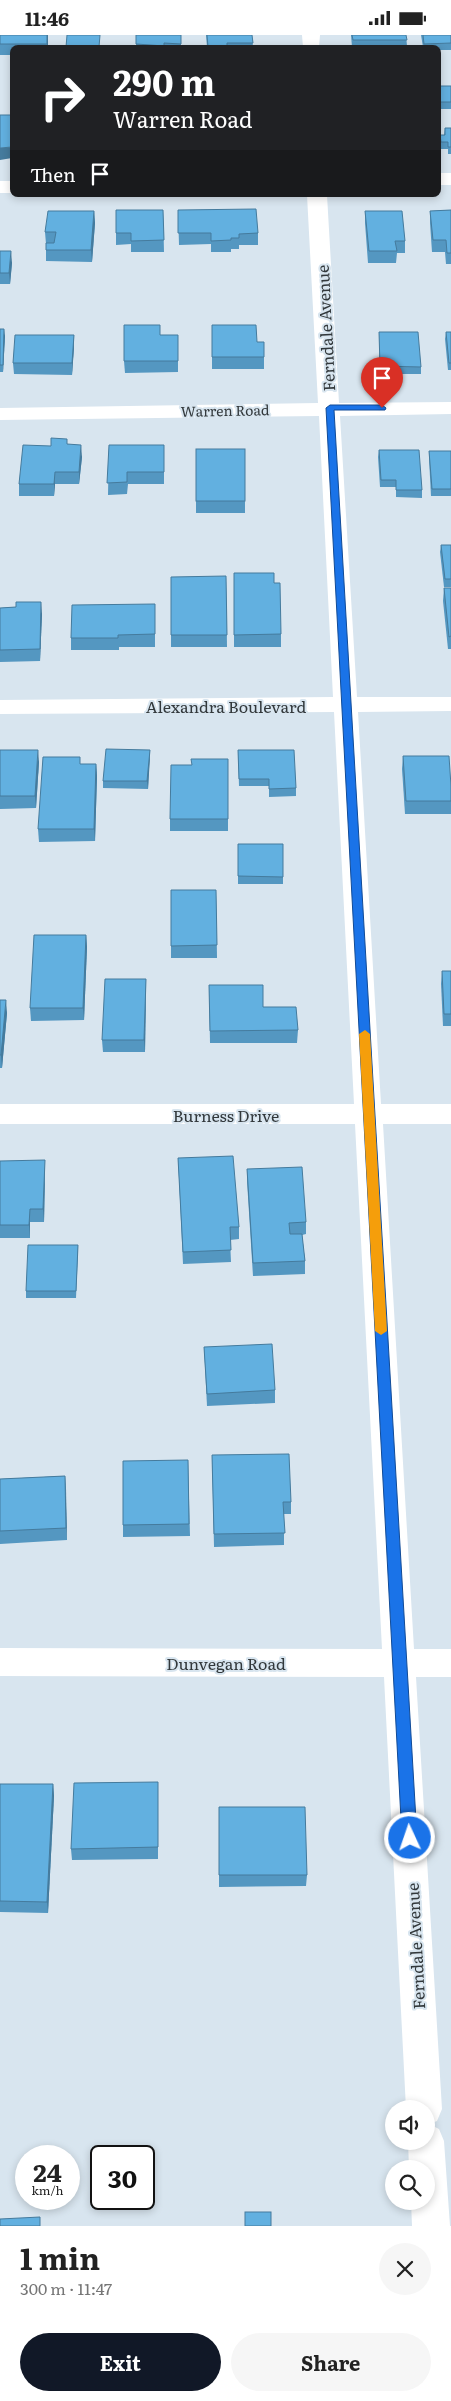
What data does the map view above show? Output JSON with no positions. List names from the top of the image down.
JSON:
{
  "streets": {
    "street": [
      "Ferndale Avenue",
      "Warren Road",
      "Alexandra Boulevard",
      "Burness Drive",
      "Dunvegan Road"
    ]
  },
  "crossings": [
    ["Ferndale Avenue", "Warren Road"],
    ["Ferndale Avenue", "Alexandra Boulevard"],
    ["Ferndale Avenue", "Burness Drive"],
    ["Ferndale Avenue", "Dunvegan Road"]
  ],
  "page": {
    "status": "11:46",
    "turn": ["290 m", "Warren Road"],
    "then": "Then",
    "speed": "24 km/h",
    "limit": "30",
    "heading": ["1 min", "300 m · 11:47"],
    "buttons": ["Exit", "Share"]
  }
}
